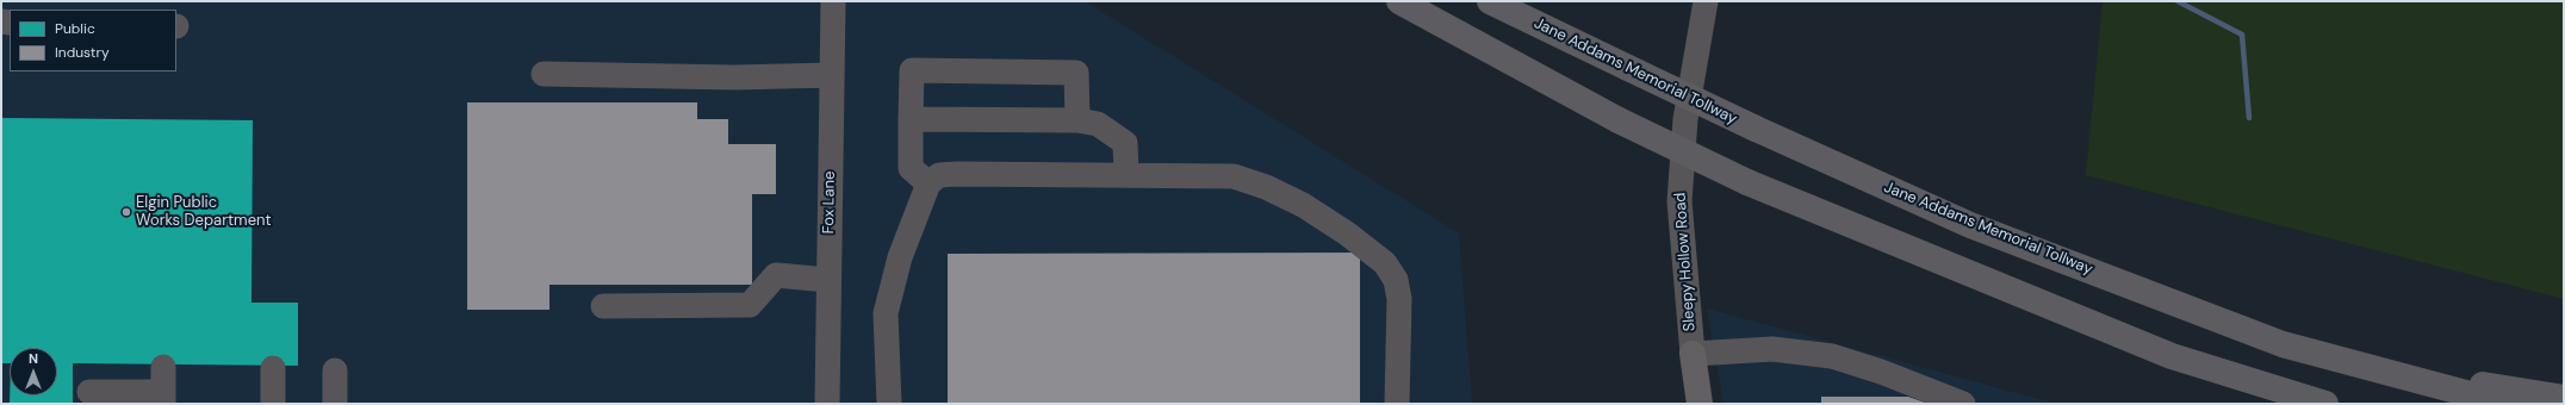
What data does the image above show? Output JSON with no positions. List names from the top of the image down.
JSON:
{
  "streets": {
    "highway": ["Jane Addams Memorial Tollway"],
    "street": ["Fox Lane", "Sleepy Hollow Road"]
  },
  "places": ["Elgin Public Works Department"],
  "legend": ["Public", "Industry"],
  "north": "top"
}
